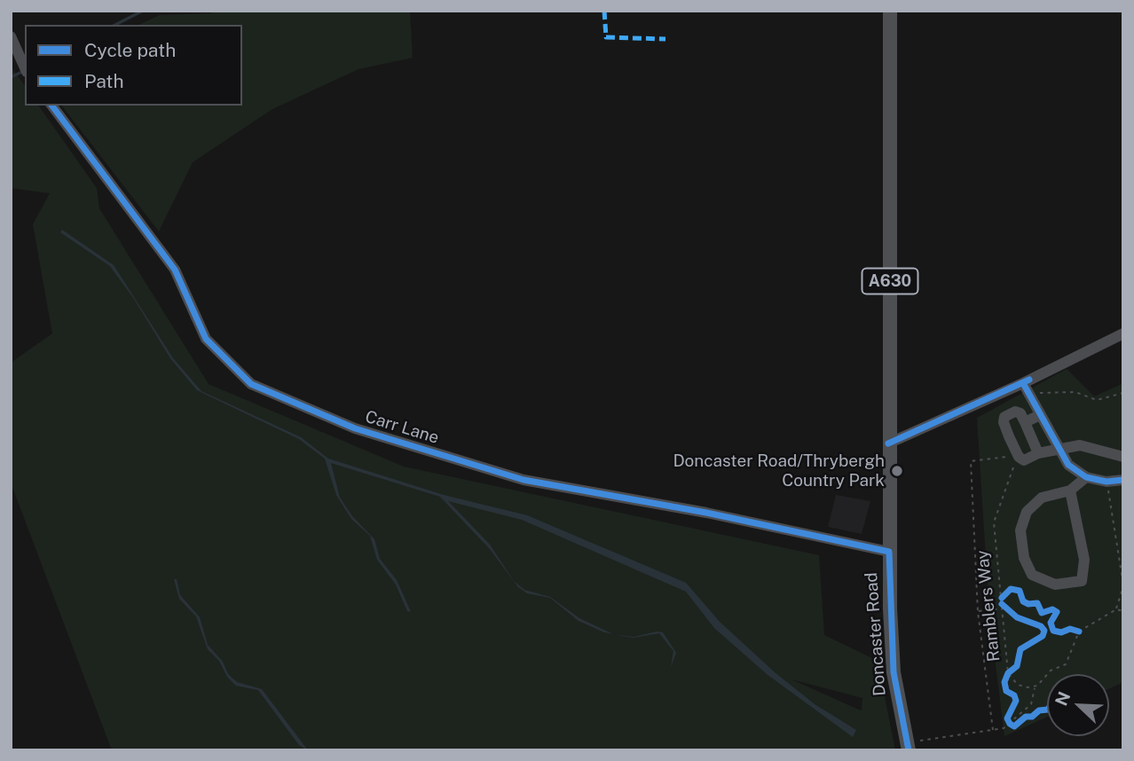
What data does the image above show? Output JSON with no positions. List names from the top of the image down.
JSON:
{
  "streets": {
    "main road": ["A630", "Doncaster Road"],
    "street": ["Carr Lane"],
    "cycle path": ["Ramblers Way"]
  },
  "crossings": [
    ["A630", "Carr Lane"],
    ["A630", "Doncaster Road"],
    ["Carr Lane", "Doncaster Road"]
  ],
  "places": ["Doncaster Road/Thrybergh Country Park"],
  "legend": ["Cycle path", "Path"],
  "north": "top left"
}
